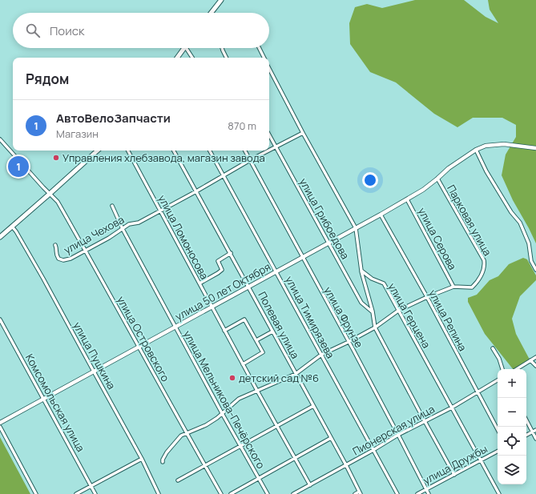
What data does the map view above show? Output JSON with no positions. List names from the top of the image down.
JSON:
{
  "streets": {
    "street": [
      "улица Грибоедова",
      "Парковая улица",
      "улица Чехова",
      "улица Ломоносова",
      "улица Серова",
      "улица 50 лет Октября",
      "улица Герцена",
      "улица Тимирязева",
      "улица Фрунзе",
      "улица Репина",
      "Полевая улица",
      "улица Островского",
      "улица Пушкина",
      "улица Мельникова-Печёрского",
      "Комсомольская улица",
      "Пионерская улица",
      "улица Дружбы"
    ]
  },
  "crossings": [
    ["улица Грибоедова", "улица Чехова"],
    ["улица Грибоедова", "улица 50 лет Октября"],
    ["Парковая улица", "улица Серова"],
    ["Парковая улица", "улица 50 лет Октября"],
    ["улица Чехова", "улица Ломоносова"],
    ["улица Чехова", "улица Тимирязева"],
    ["улица Чехова", "улица Фрунзе"],
    ["улица Чехова", "Полевая улица"],
    ["улица Чехова", "улица Островского"],
    ["улица Чехова", "улица Мельникова-Печёрского"],
    ["улица Ломоносова", "улица 50 лет Октября"],
    ["улица Ломоносова", "Пионерская улица"],
    ["улица Серова", "улица 50 лет Октября"],
    ["улица 50 лет Октября", "улица Тимирязева"],
    ["улица 50 лет Октября", "улица Фрунзе"],
    ["улица 50 лет Октября", "улица Репина"],
    ["улица 50 лет Октября", "Полевая улица"],
    ["улица 50 лет Октября", "улица Островского"],
    ["улица 50 лет Октября", "улица Пушкина"],
    ["улица 50 лет Октября", "улица Мельникова-Печёрского"],
    ["улица 50 лет Октября", "Комсомольская улица"],
    ["улица Герцена", "Пионерская улица"],
    ["улица Герцена", "улица Дружбы"],
    ["улица Тимирязева", "Пионерская улица"],
    ["улица Фрунзе", "Пионерская улица"],
    ["улица Фрунзе", "улица Дружбы"],
    ["улица Репина", "Пионерская улица"],
    ["Полевая улица", "Пионерская улица"]
  ],
  "places": ["Управления хлебзавода, магазин завода", "детский сад №6"],
  "page": {
    "search": "Поиск",
    "heading": "Рядом",
    "list": [
      {
        "mark": "1",
        "name": "АвтоВелоЗапчасти",
        "note": "Магазин",
        "value": "870 m"
      }
    ],
    "pins": "1",
    "map_buttons": ["+", "−"]
  }
}
